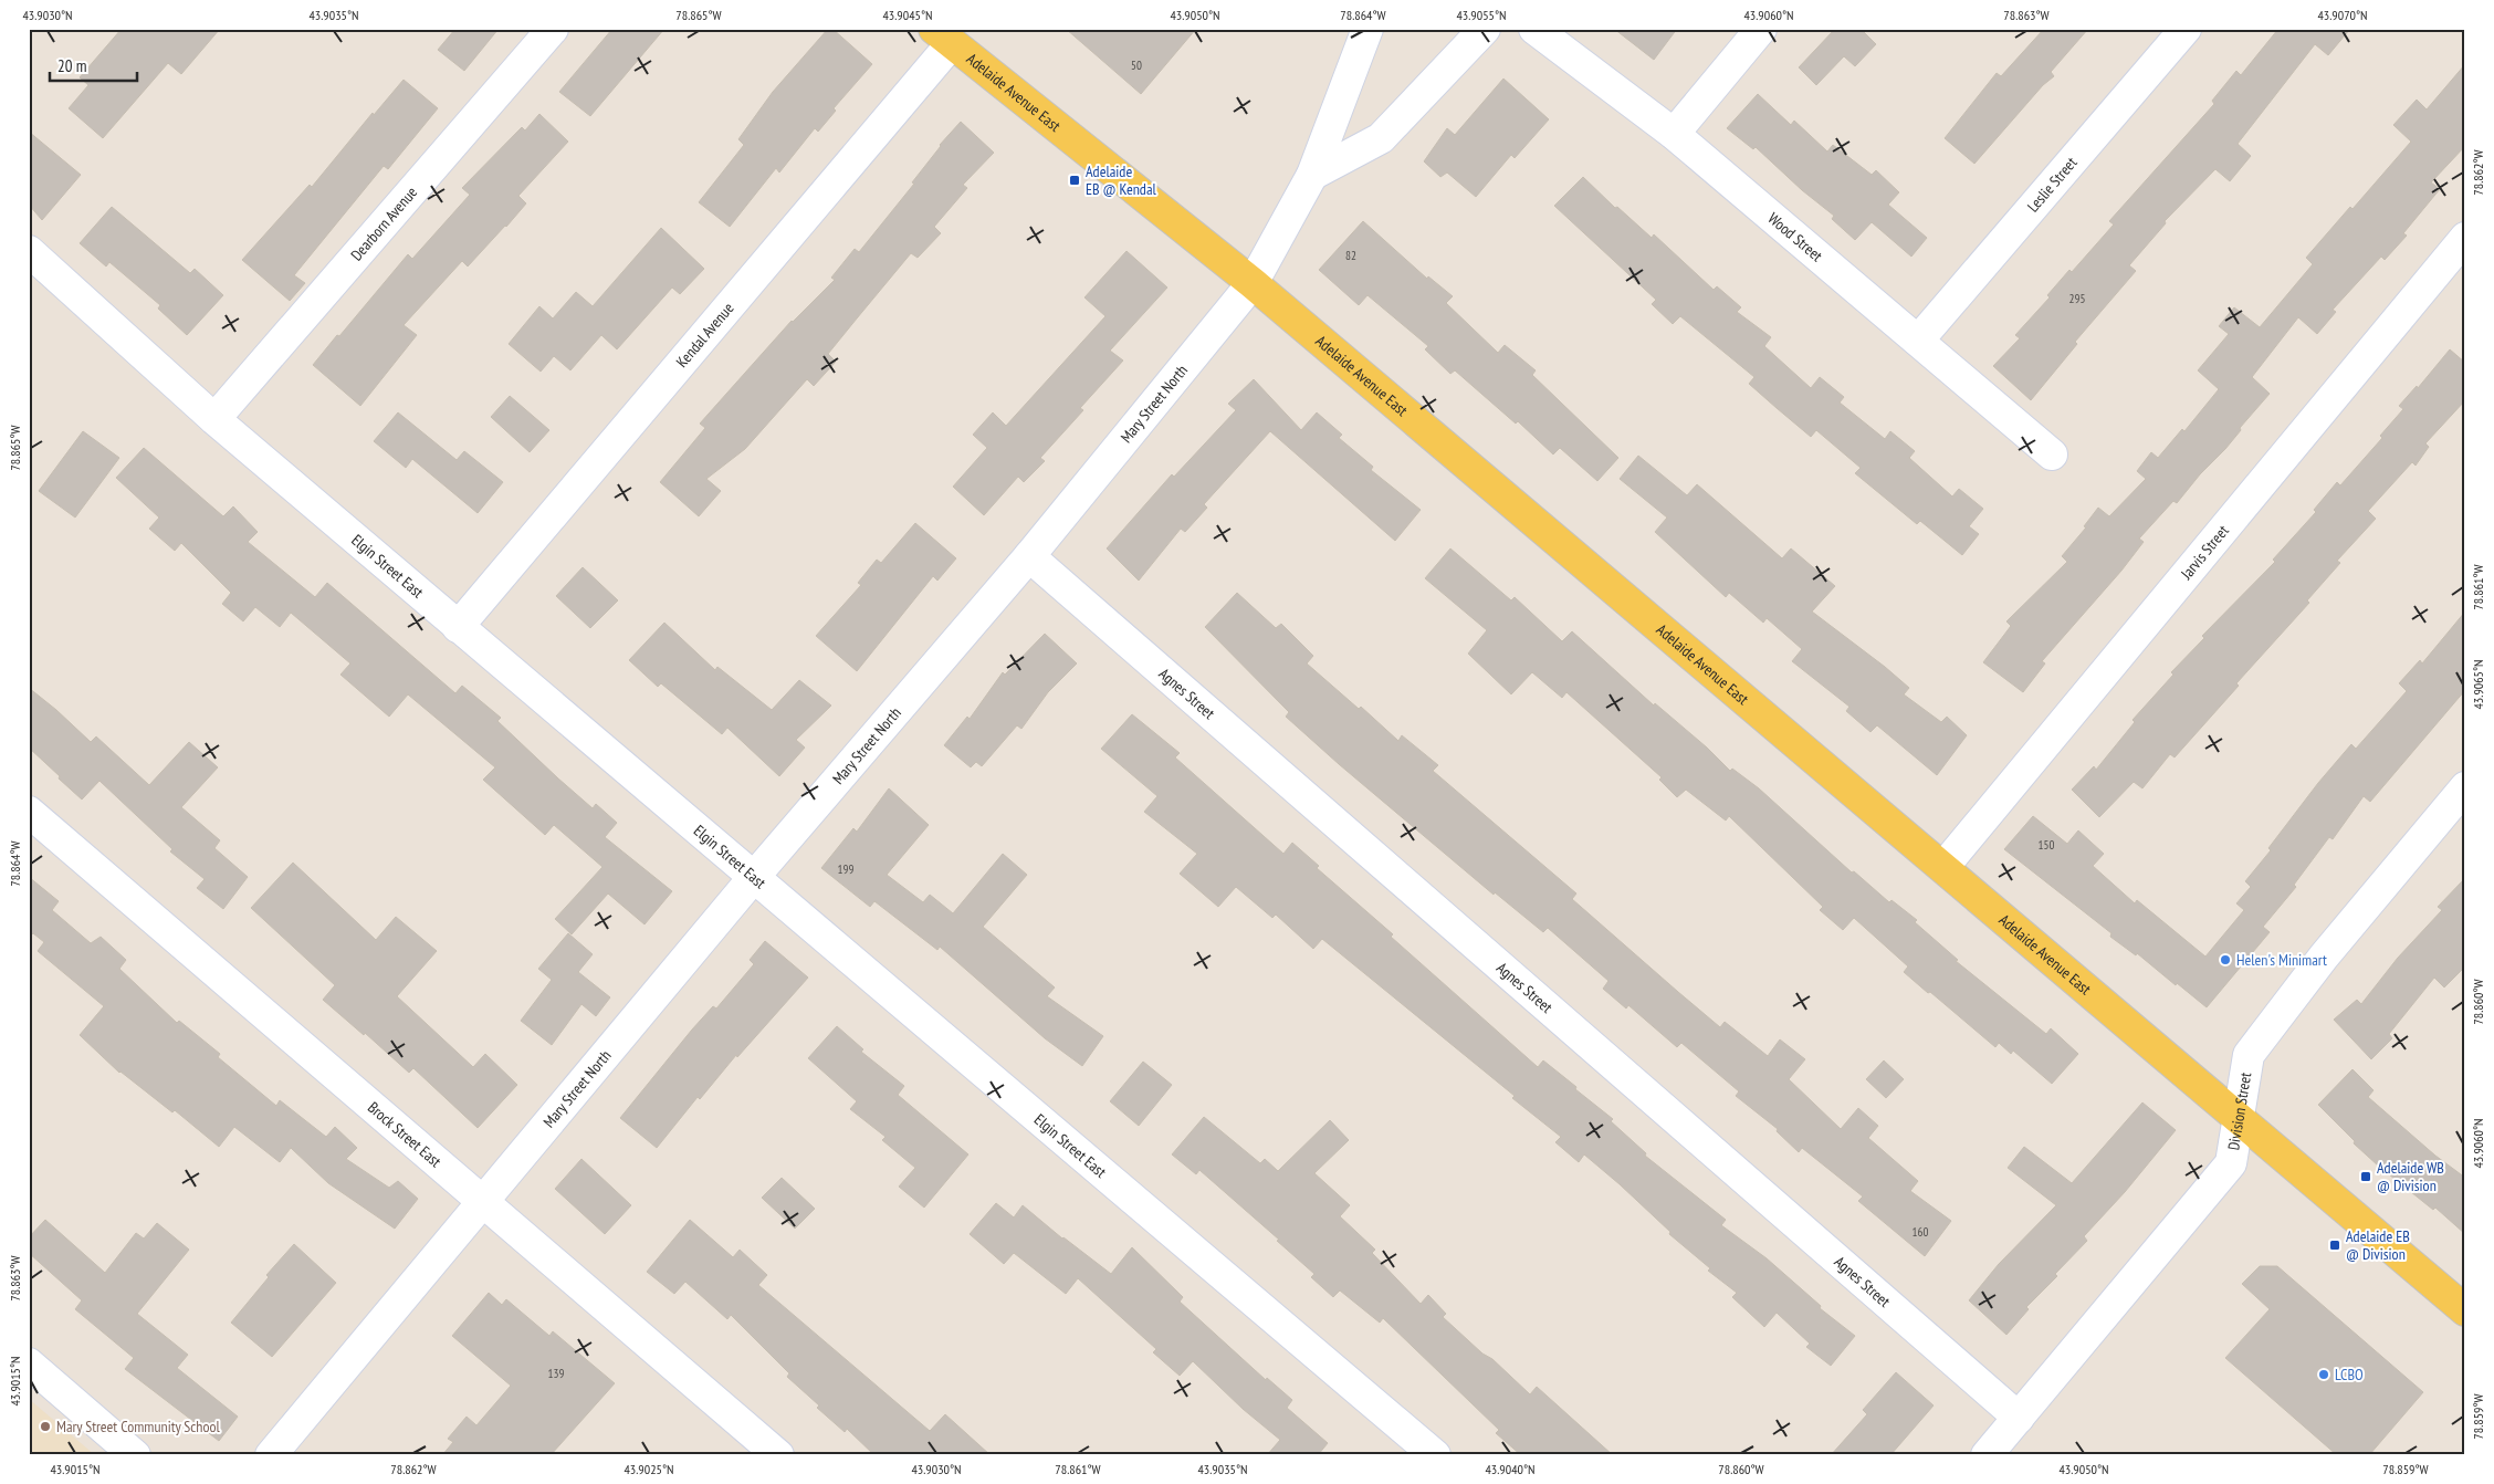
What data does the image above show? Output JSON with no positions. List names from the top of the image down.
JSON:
{
  "streets": {
    "main road": ["Adelaide Avenue East"],
    "street": [
      "Leslie Street",
      "Dearborn Avenue",
      "Wood Street",
      "Kendal Avenue",
      "Mary Street North",
      "Jarvis Street",
      "Elgin Street East",
      "Agnes Street",
      "Division Street",
      "Brock Street East"
    ]
  },
  "crossings": [
    ["Adelaide Avenue East", "Kendal Avenue"],
    ["Adelaide Avenue East", "Mary Street North"],
    ["Adelaide Avenue East", "Jarvis Street"],
    ["Adelaide Avenue East", "Division Street"],
    ["Leslie Street", "Wood Street"],
    ["Dearborn Avenue", "Elgin Street East"],
    ["Kendal Avenue", "Elgin Street East"],
    ["Mary Street North", "Elgin Street East"],
    ["Mary Street North", "Agnes Street"],
    ["Mary Street North", "Brock Street East"],
    ["Agnes Street", "Division Street"]
  ],
  "places": {
    "transit": ["Adelaide EB @ Kendal", "Adelaide WB @ Division", "Adelaide EB @ Division"],
    "other": ["Helen's Minimart", "LCBO", "Mary Street Community School"]
  },
  "house_numbers": [
    "50",
    "82",
    "295",
    "150",
    "199",
    "160",
    "139"
  ],
  "scale_bar": "20 m",
  "coordinates": [
    "43.9030°N",
    "43.9035°N",
    "78.865°W",
    "43.9045°N",
    "43.9050°N",
    "78.864°W",
    "43.9055°N",
    "43.9060°N",
    "78.863°W",
    "43.9070°N",
    "78.862°W",
    "78.861°W",
    "43.9065°N",
    "78.860°W",
    "43.9015°N",
    "78.859°W",
    "43.9025°N",
    "43.9040°N"
  ]
}
